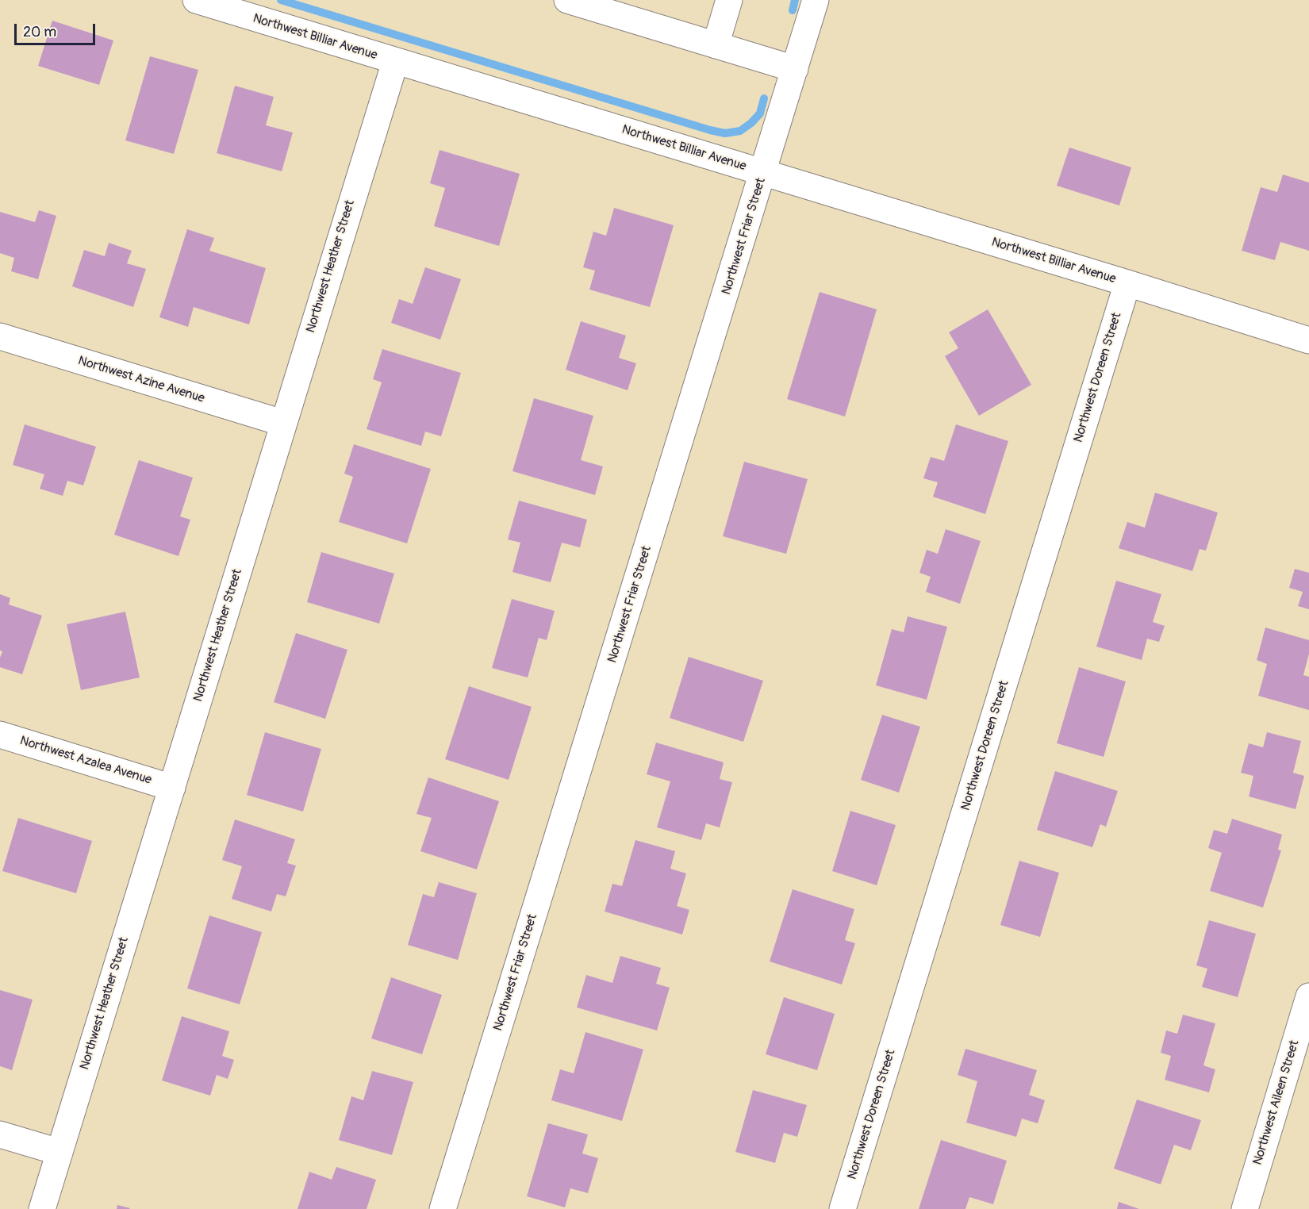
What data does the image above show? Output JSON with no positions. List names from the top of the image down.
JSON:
{
  "streets": {
    "street": [
      "Northwest Billiar Avenue",
      "Northwest Friar Street",
      "Northwest Heather Street",
      "Northwest Doreen Street",
      "Northwest Azine Avenue",
      "Northwest Azalea Avenue",
      "Northwest Aileen Street"
    ]
  },
  "crossings": [
    ["Northwest Billiar Avenue", "Northwest Friar Street"],
    ["Northwest Billiar Avenue", "Northwest Heather Street"],
    ["Northwest Billiar Avenue", "Northwest Doreen Street"],
    ["Northwest Heather Street", "Northwest Azine Avenue"],
    ["Northwest Heather Street", "Northwest Azalea Avenue"]
  ],
  "scale_bar": "20 m"
}
